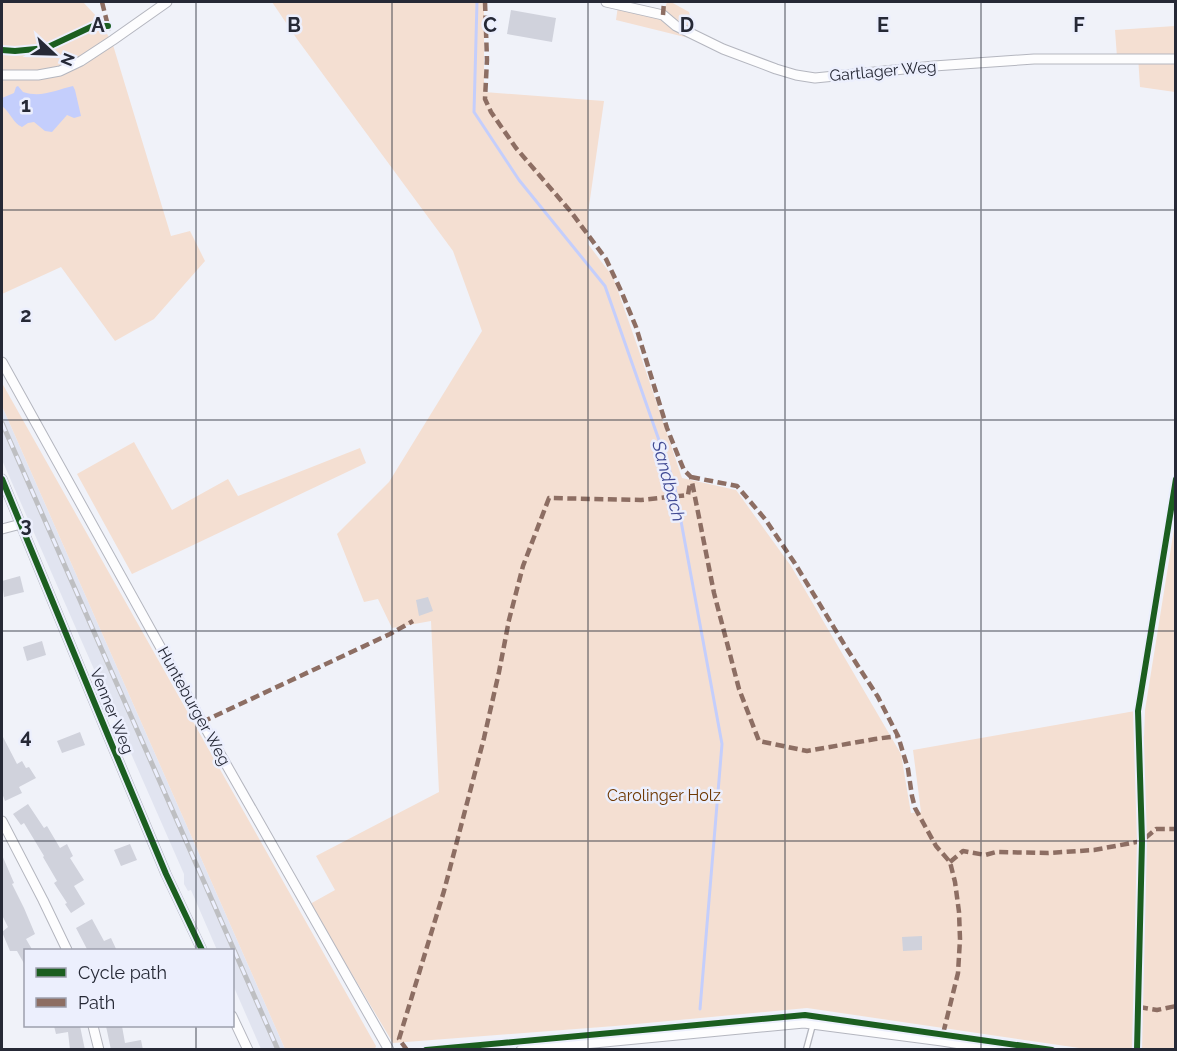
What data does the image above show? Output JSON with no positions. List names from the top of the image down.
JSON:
{
  "streets": {
    "street": ["Gartlager Weg", "Hunteburger Weg", "Venner Weg"]
  },
  "water": ["Sandbach"],
  "parks": ["Carolinger Holz"],
  "legend": ["Cycle path", "Path"],
  "north": "right",
  "grid": {
    "columns": [
      "A",
      "B",
      "C",
      "D",
      "E",
      "F"
    ],
    "rows": [
      "1",
      "2",
      "3",
      "4"
    ]
  }
}
